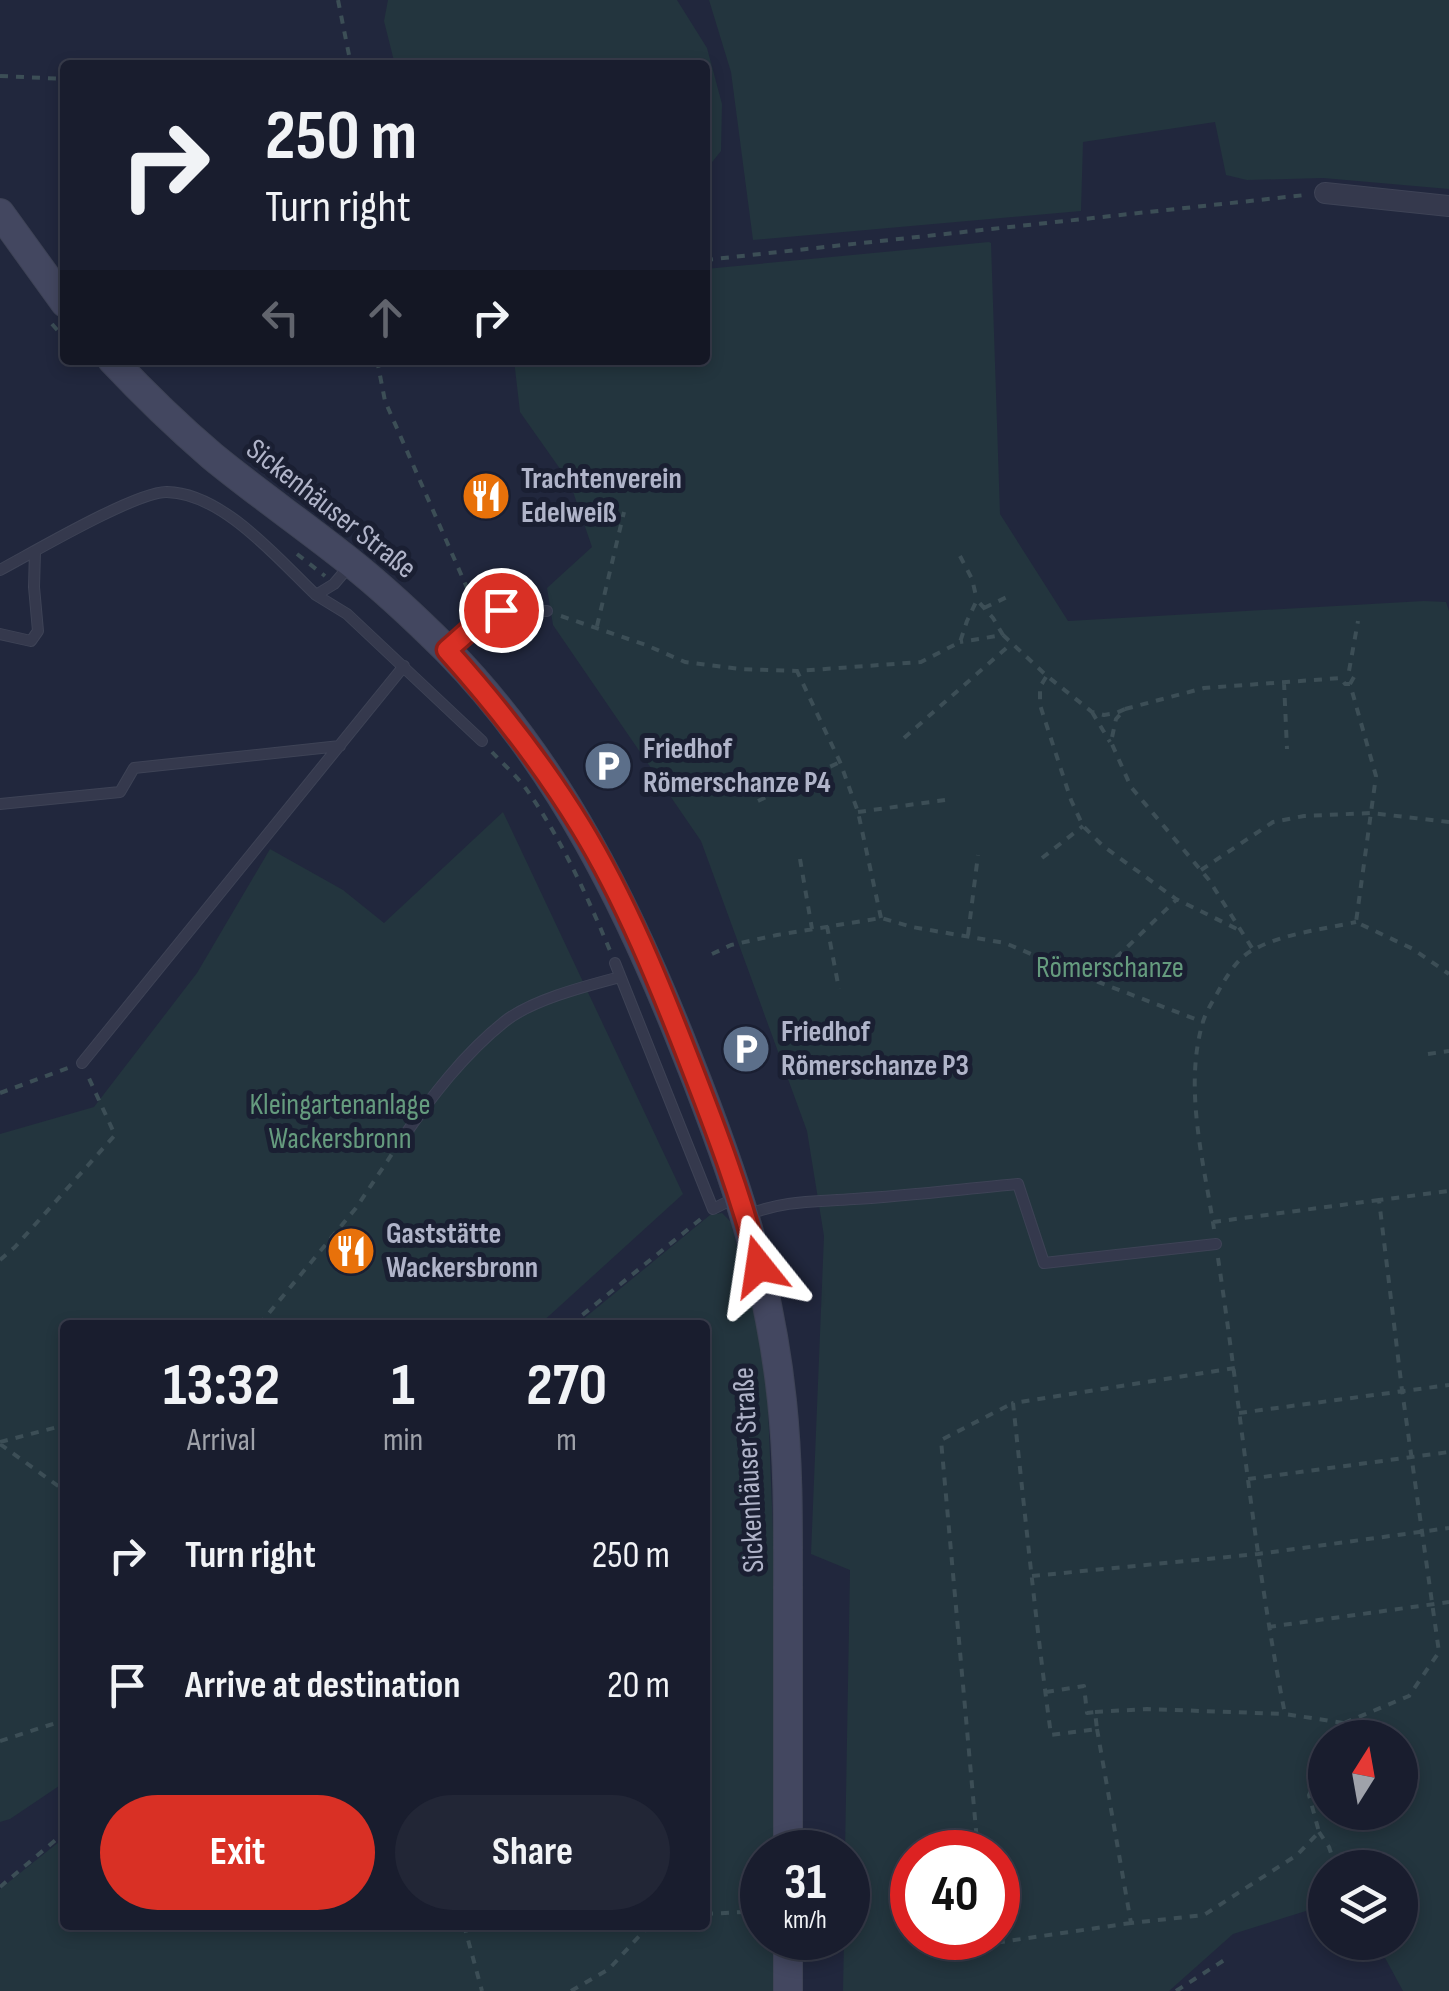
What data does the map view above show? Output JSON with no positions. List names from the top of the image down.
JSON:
{
  "streets": {
    "street": ["Sickenhäuser Straße"]
  },
  "parks": ["Römerschanze", "Kleingartenanlage Wackersbronn"],
  "places": {
    "restaurant": ["Trachtenverein Edelweiß", "Gaststätte Wackersbronn"],
    "parking": ["Friedhof Römerschanze P4", "Friedhof Römerschanze P3"]
  },
  "north": "top",
  "page": {
    "turn": ["250 m", "Turn right"],
    "eta": [
      "13:32",
      "Arrival",
      "1",
      "min",
      "270",
      "m"
    ],
    "list": [
      {
        "name": "Turn right",
        "value": "250 m"
      },
      {
        "name": "Arrive at destination",
        "value": "20 m"
      }
    ],
    "buttons": ["Exit", "Share"],
    "speed": "31 km/h",
    "limit": "40"
  }
}
